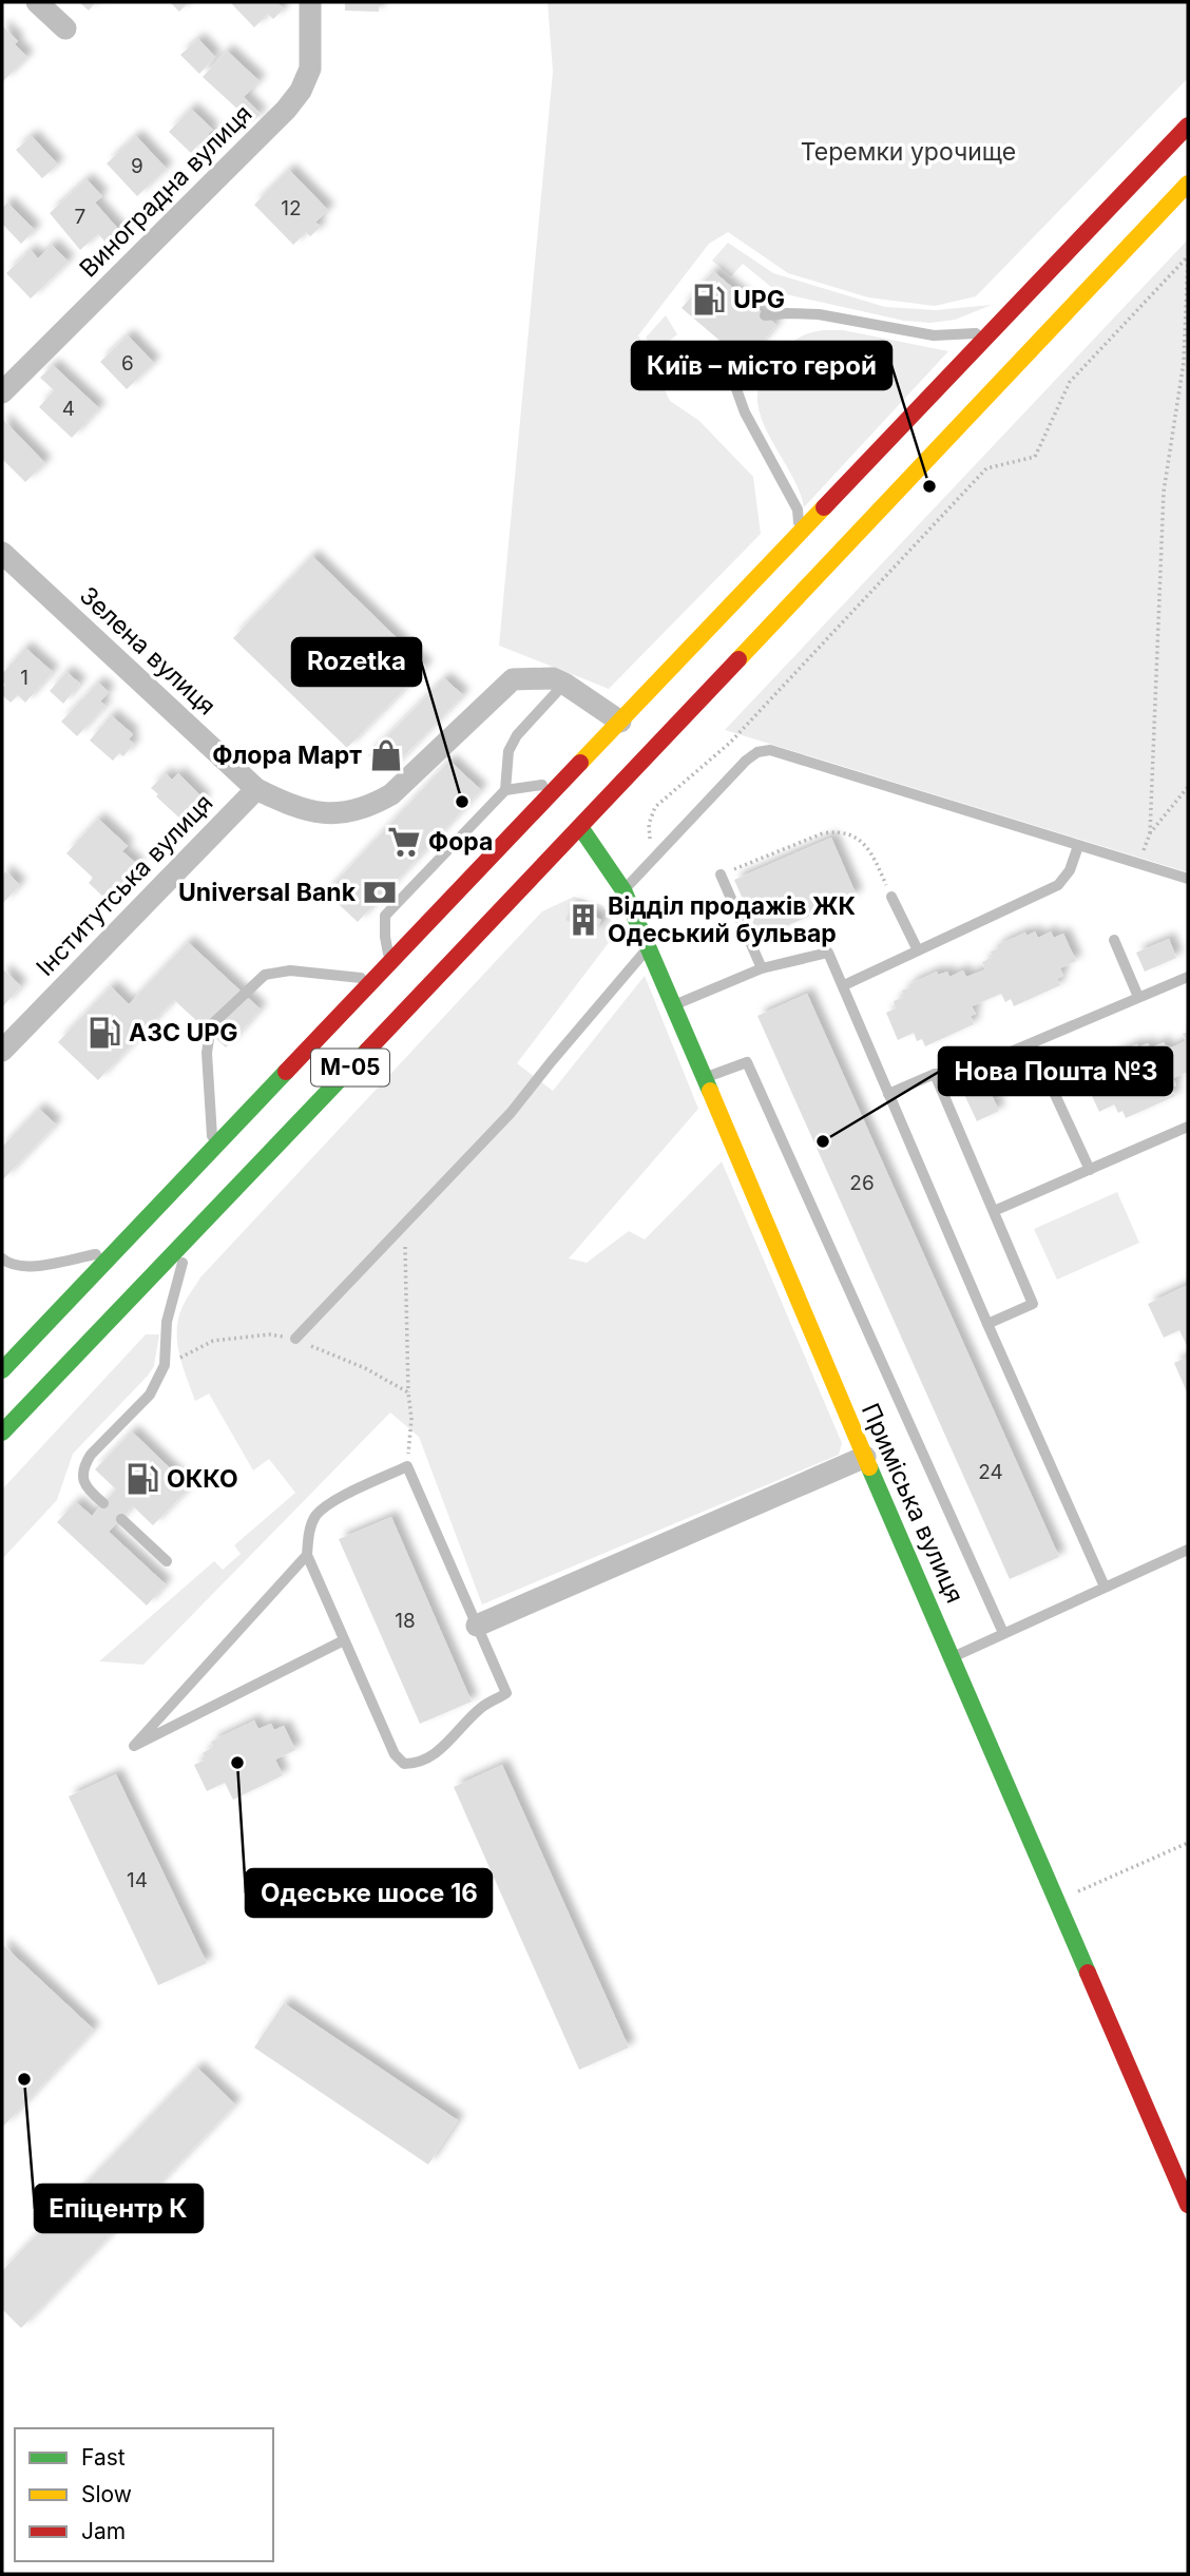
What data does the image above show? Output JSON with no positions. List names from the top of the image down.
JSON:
{
  "streets": {
    "main road": ["М-05", "Приміська вулиця"],
    "street": ["Виноградна вулиця", "Зелена вулиця", "Інститутська вулиця"]
  },
  "crossings": [
    ["Зелена вулиця", "Інститутська вулиця"],
    ["М-05", "Приміська вулиця"]
  ],
  "parks": ["Теремки урочище"],
  "places": {
    "fuel station": ["UPG", "АЗС UPG", "ОККО"],
    "other": [
      "Київ – місто герой",
      "Rozetka",
      "Нова Пошта №3",
      "Одеське шосе 16",
      "Епіцентр К"
    ],
    "shop": ["Флора Март"],
    "supermarket": ["Фора"],
    "bank": ["Universal Bank"],
    "building": ["Відділ продажів ЖК Одеський бульвар"]
  },
  "house_numbers": [
    "9",
    "12",
    "7",
    "6",
    "4",
    "1",
    "26",
    "24",
    "18",
    "14"
  ],
  "legend": ["Fast", "Slow", "Jam"]
}
